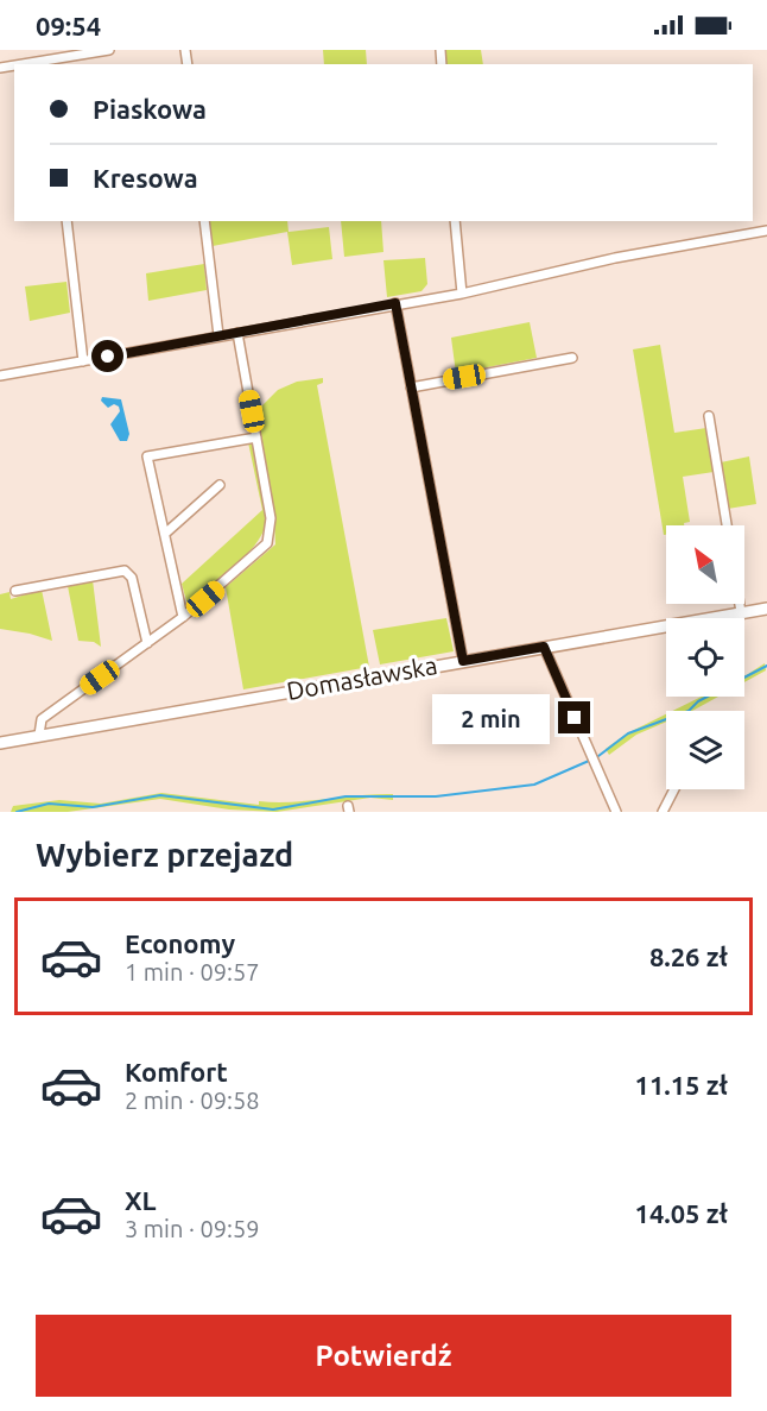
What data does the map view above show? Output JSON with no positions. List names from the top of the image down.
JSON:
{
  "streets": {
    "street": ["Domasławska"]
  },
  "north": "top left",
  "page": {
    "status": "09:54",
    "banner": ["Piaskowa", "Kresowa"],
    "bubble": "2 min",
    "heading": "Wybierz przejazd",
    "list": [
      {
        "name": "Economy",
        "note": "1 min · 09:57",
        "value": "8.26 zł"
      },
      {
        "name": "Komfort",
        "note": "2 min · 09:58",
        "value": "11.15 zł"
      },
      {
        "name": "XL",
        "note": "3 min · 09:59",
        "value": "14.05 zł"
      }
    ],
    "buttons": "Potwierdź"
  }
}
